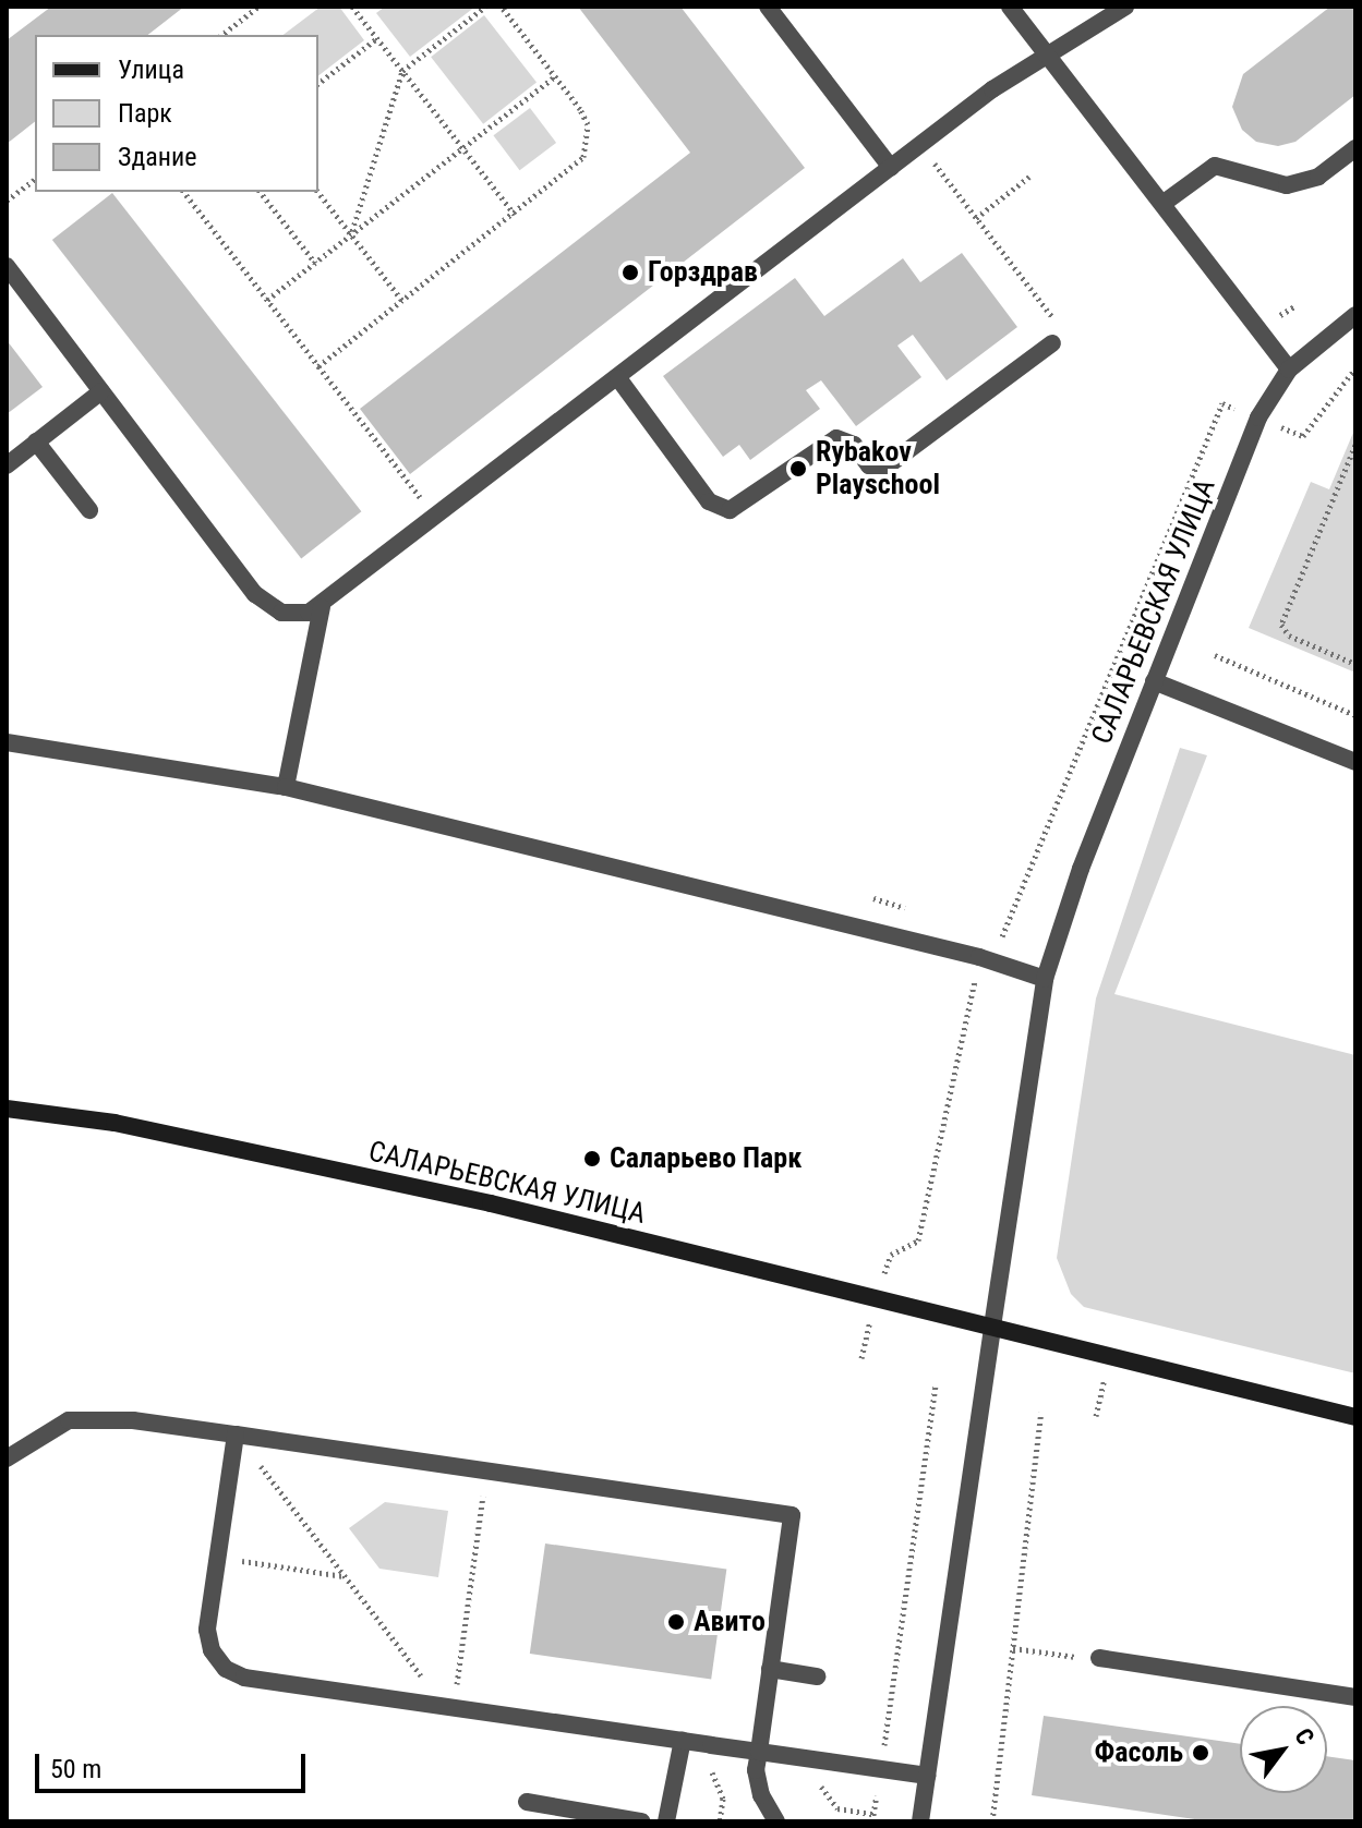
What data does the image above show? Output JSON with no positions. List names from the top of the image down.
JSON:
{
  "streets": {
    "street": ["САЛАРЬЕВСКАЯ УЛИЦА"]
  },
  "places": [
    "Горздрав",
    "Rybakov Playschool",
    "Саларьево Парк",
    "Авито",
    "Фасоль"
  ],
  "legend": ["Улица", "Парк", "Здание"],
  "scale_bar": "50 m",
  "north": "top right"
}
